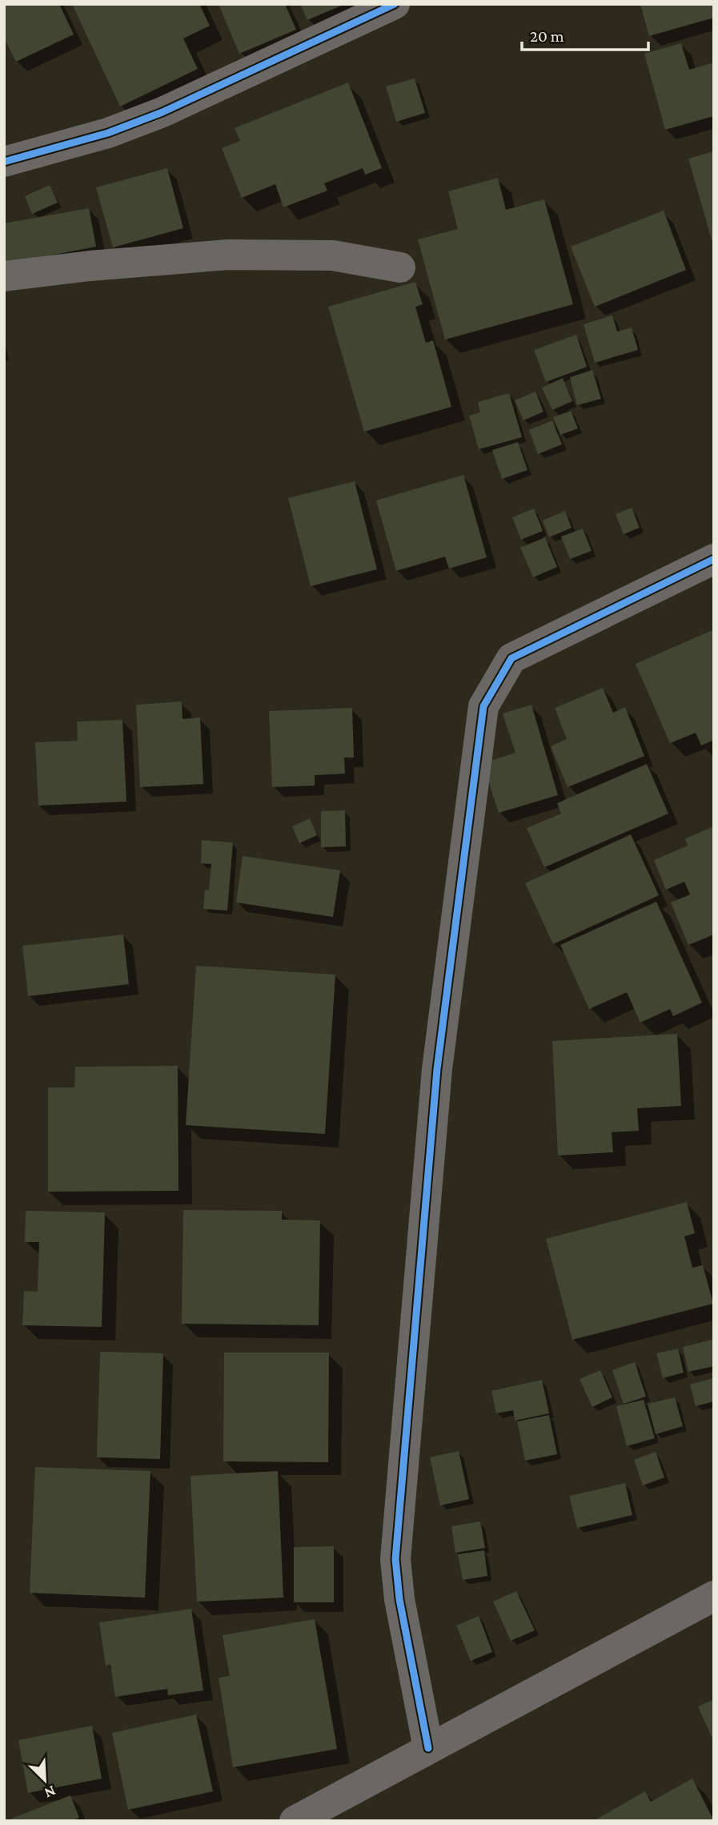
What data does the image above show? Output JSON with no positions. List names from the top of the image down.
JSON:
{
  "scale_bar": "20 m",
  "north": "bottom right"
}
